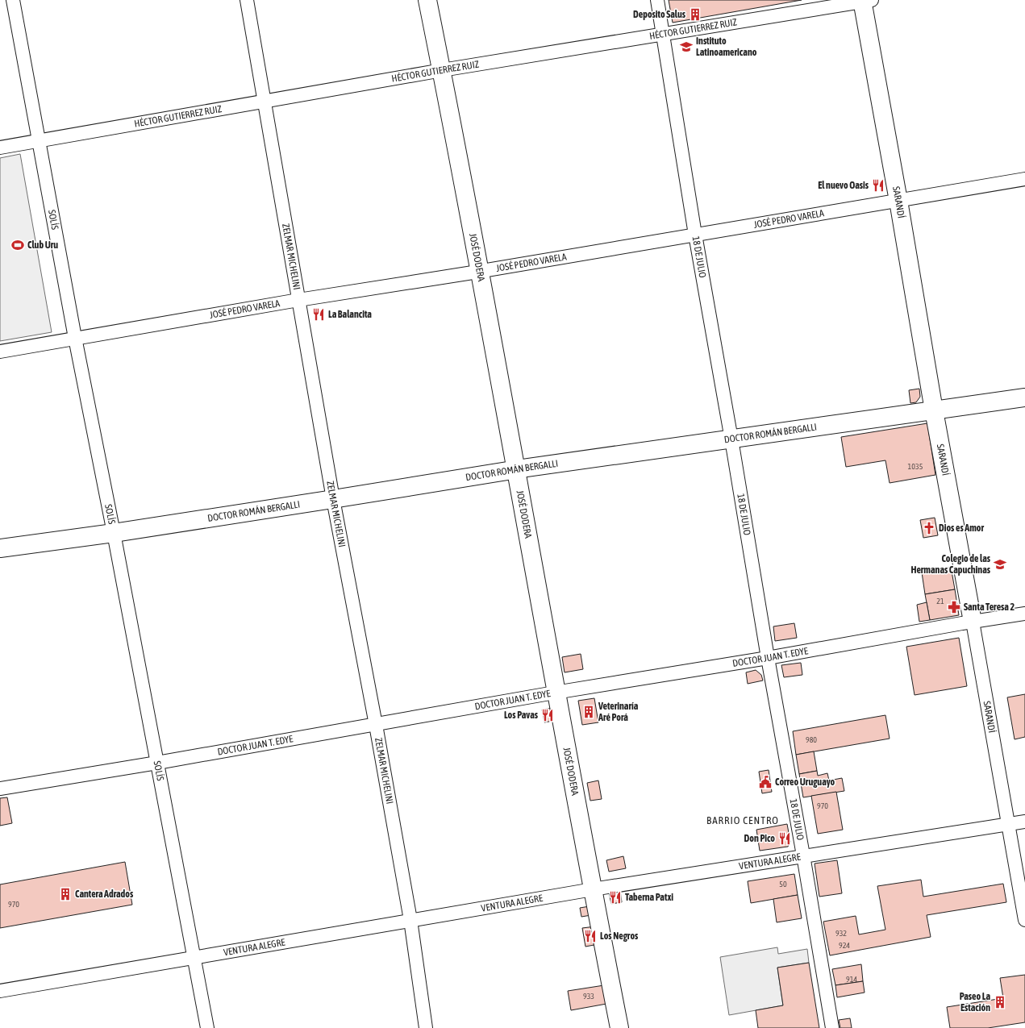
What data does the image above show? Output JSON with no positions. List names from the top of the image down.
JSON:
{
  "streets": {
    "street": [
      "HÉCTOR GUTIERREZ RUIZ",
      "SARANDÍ",
      "SOLÍS",
      "JOSÉ PEDRO VARELA",
      "ZELMAR MICHELINI",
      "18 DE JULIO",
      "JOSÉ DODERA",
      "DOCTOR ROMÁN BERGALLI",
      "DOCTOR JUAN T. EDYE",
      "VENTURA ALEGRE"
    ]
  },
  "crossings": [
    ["HÉCTOR GUTIERREZ RUIZ", "SARANDÍ"],
    ["HÉCTOR GUTIERREZ RUIZ", "SOLÍS"],
    ["HÉCTOR GUTIERREZ RUIZ", "ZELMAR MICHELINI"],
    ["HÉCTOR GUTIERREZ RUIZ", "18 DE JULIO"],
    ["HÉCTOR GUTIERREZ RUIZ", "JOSÉ DODERA"],
    ["SARANDÍ", "JOSÉ PEDRO VARELA"],
    ["SARANDÍ", "DOCTOR ROMÁN BERGALLI"],
    ["SARANDÍ", "DOCTOR JUAN T. EDYE"],
    ["SARANDÍ", "VENTURA ALEGRE"],
    ["SOLÍS", "JOSÉ PEDRO VARELA"],
    ["SOLÍS", "DOCTOR ROMÁN BERGALLI"],
    ["SOLÍS", "DOCTOR JUAN T. EDYE"],
    ["SOLÍS", "VENTURA ALEGRE"],
    ["JOSÉ PEDRO VARELA", "ZELMAR MICHELINI"],
    ["JOSÉ PEDRO VARELA", "18 DE JULIO"],
    ["JOSÉ PEDRO VARELA", "JOSÉ DODERA"],
    ["ZELMAR MICHELINI", "DOCTOR ROMÁN BERGALLI"],
    ["ZELMAR MICHELINI", "DOCTOR JUAN T. EDYE"],
    ["ZELMAR MICHELINI", "VENTURA ALEGRE"],
    ["18 DE JULIO", "DOCTOR ROMÁN BERGALLI"],
    ["18 DE JULIO", "DOCTOR JUAN T. EDYE"],
    ["18 DE JULIO", "VENTURA ALEGRE"],
    ["JOSÉ DODERA", "DOCTOR ROMÁN BERGALLI"],
    ["JOSÉ DODERA", "DOCTOR JUAN T. EDYE"],
    ["JOSÉ DODERA", "VENTURA ALEGRE"]
  ],
  "districts": ["BARRIO CENTRO"],
  "places": {
    "building": [
      "Deposito Salus",
      "Veterinaría Aré Porá",
      "Cantera Adrados",
      "Paseo La Estación"
    ],
    "school or university": ["Instituto Latinoamericano", "Colegio de las Hermanas Capuchinas"],
    "restaurant": [
      "El nuevo Oasis",
      "La Balancita",
      "Los Pavas",
      "Don Pico",
      "Taberna Patxi",
      "Los Negros"
    ],
    "sports": ["Club Uru"],
    "church": ["Dios es Amor"],
    "pharmacy": ["Santa Teresa 2"],
    "public building": ["Correo Uruguayo"]
  },
  "house_numbers": [
    "1035",
    "21",
    "980",
    "970",
    "50",
    "970",
    "932",
    "924",
    "914",
    "933"
  ]
}
